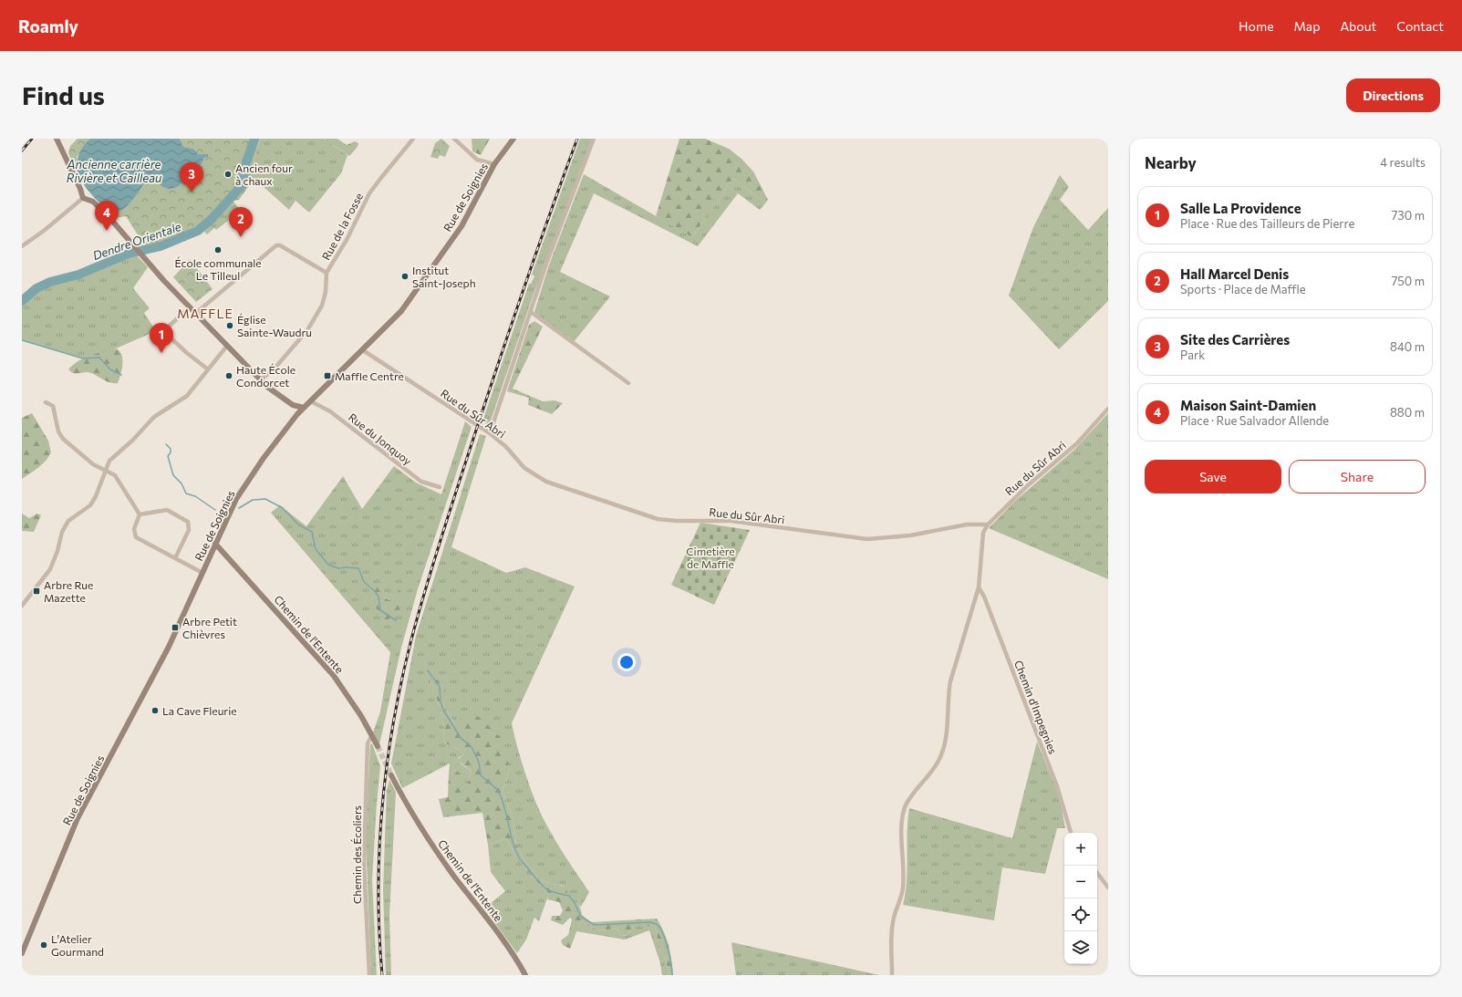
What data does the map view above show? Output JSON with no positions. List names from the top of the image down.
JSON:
{
  "streets": {
    "street": [
      "Rue de Soignies",
      "Rue de la Fosse",
      "Rue du Sûr Abri",
      "Rue du Jonquoy",
      "Chemin de l'Entente",
      "Chemin d'Impegnies",
      "Chemin des Écoliers"
    ]
  },
  "crossings": [
    ["Rue de Soignies", "Rue du Sûr Abri"],
    ["Rue de Soignies", "Rue du Jonquoy"],
    ["Rue de Soignies", "Chemin de l'Entente"],
    ["Chemin de l'Entente", "Chemin des Écoliers"]
  ],
  "districts": ["MAFFLE"],
  "water": ["Ancienne carrière Rivière et Cailleau", "Dendre Orientale"],
  "parks": ["Cimetière de Maffle"],
  "places": {
    "other": [
      "Ancien four à chaux",
      "École communale Le Tilleul",
      "Institut Saint-Joseph",
      "Église Sainte-Waudru",
      "Haute École Condorcet",
      "La Cave Fleurie",
      "L'Atelier Gourmand"
    ],
    "transit": ["Maffle Centre", "Arbre Rue Mazette", "Arbre Petit Chièvres"]
  },
  "page": {
    "header": "Roamly",
    "nav": [
      "Home",
      "Map",
      "About",
      "Contact"
    ],
    "buttons": [
      "Directions",
      ["Save", "Share"]
    ],
    "title": "Find us",
    "heading": ["Nearby", "4 results"],
    "pins": [
      "3",
      "4",
      "2",
      "1"
    ],
    "list": [
      {
        "mark": "1",
        "name": "Salle La Providence",
        "note": "Place · Rue des Tailleurs de Pierre",
        "value": "730 m"
      },
      {
        "mark": "2",
        "name": "Hall Marcel Denis",
        "note": "Sports · Place de Maffle",
        "value": "750 m"
      },
      {
        "mark": "3",
        "name": "Site des Carrières",
        "note": "Park",
        "value": "840 m"
      },
      {
        "mark": "4",
        "name": "Maison Saint-Damien",
        "note": "Place · Rue Salvador Allende",
        "value": "880 m"
      }
    ],
    "map_buttons": ["+", "−"]
  }
}
